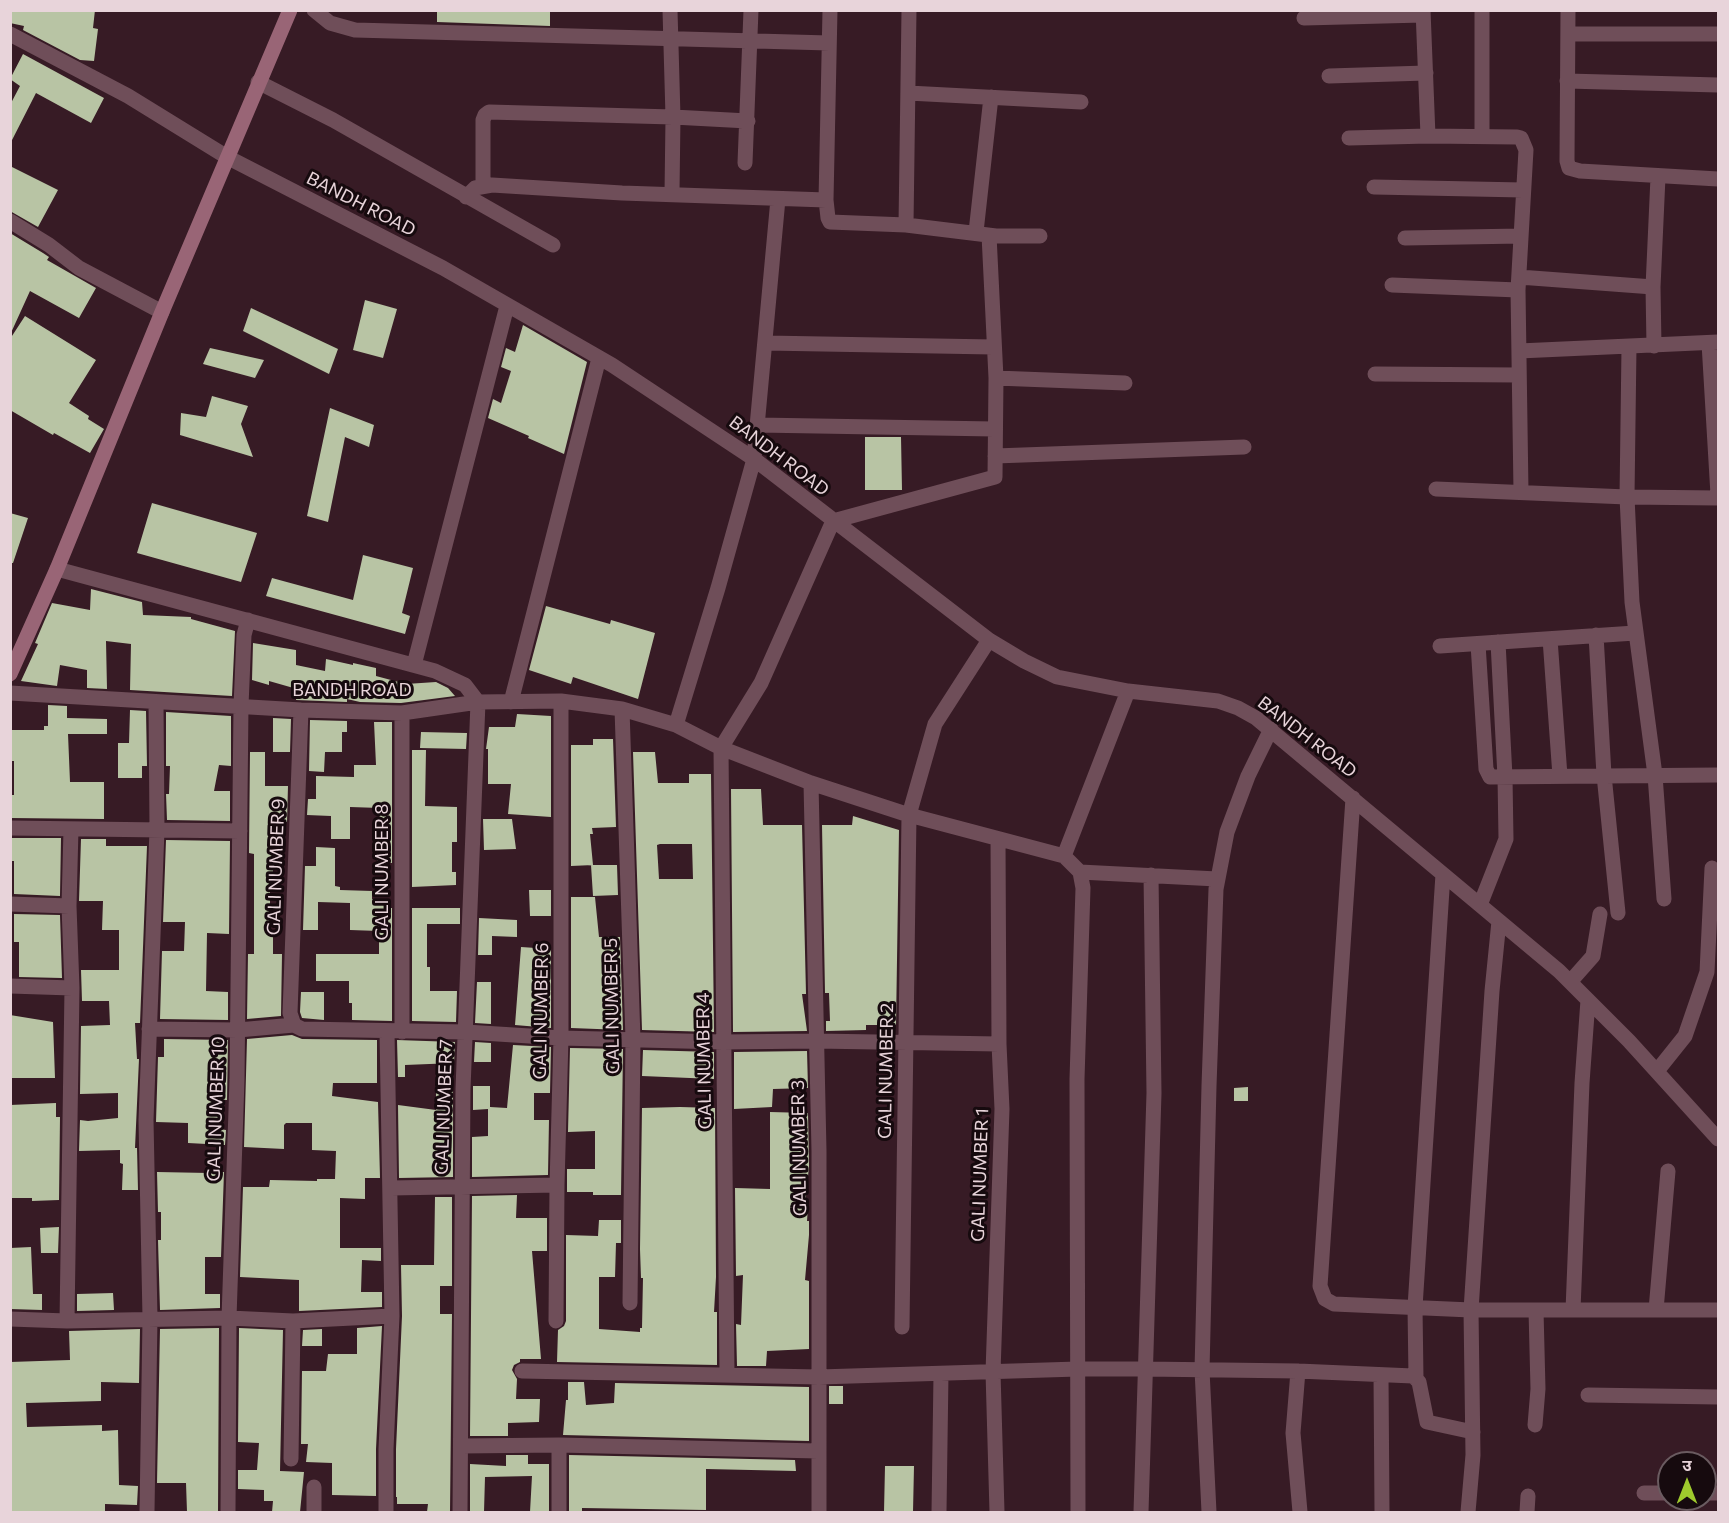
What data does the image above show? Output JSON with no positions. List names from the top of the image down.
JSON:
{
  "streets": {
    "street": [
      "BANDH ROAD",
      "GALI NUMBER 9",
      "GALI NUMBER 8",
      "GALI NUMBER 5",
      "GALI NUMBER 6",
      "GALI NUMBER 4",
      "GALI NUMBER 2",
      "GALI NUMBER 7",
      "GALI NUMBER 10",
      "GALI NUMBER 3",
      "GALI NUMBER 1"
    ]
  },
  "crossings": [
    ["BANDH ROAD", "GALI NUMBER 9"],
    ["BANDH ROAD", "GALI NUMBER 8"],
    ["BANDH ROAD", "GALI NUMBER 5"],
    ["BANDH ROAD", "GALI NUMBER 6"],
    ["BANDH ROAD", "GALI NUMBER 4"],
    ["BANDH ROAD", "GALI NUMBER 2"],
    ["BANDH ROAD", "GALI NUMBER 7"],
    ["BANDH ROAD", "GALI NUMBER 10"],
    ["BANDH ROAD", "GALI NUMBER 3"],
    ["BANDH ROAD", "GALI NUMBER 1"]
  ],
  "north": "top"
}
